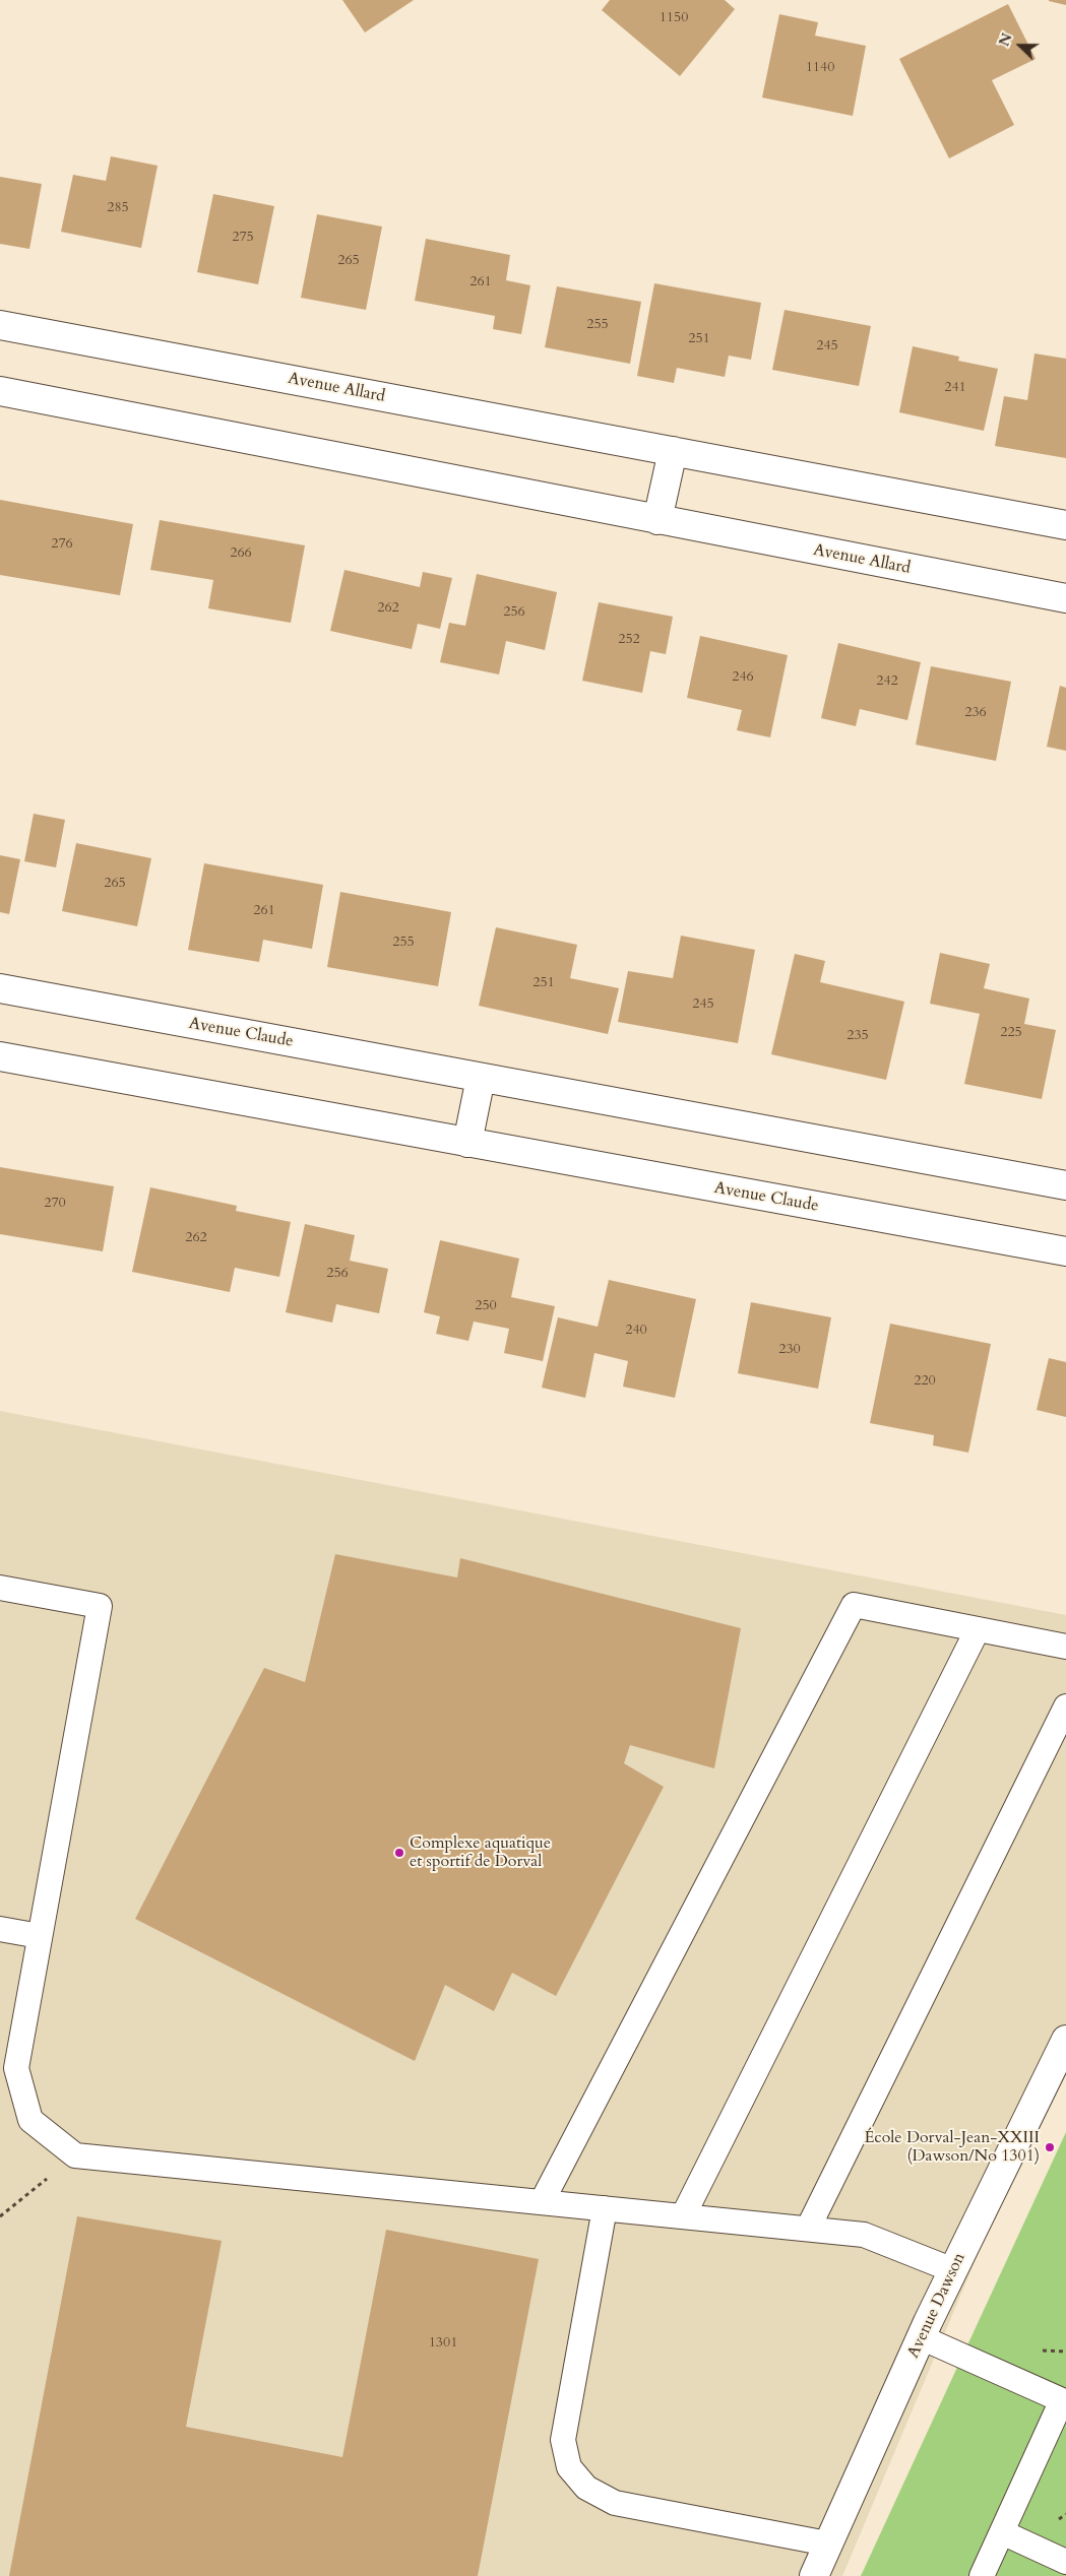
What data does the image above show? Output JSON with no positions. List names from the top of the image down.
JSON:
{
  "streets": {
    "street": ["Avenue Allard", "Avenue Claude", "Avenue Dawson"]
  },
  "places": ["Complexe aquatique et sportif de Dorval", "École Dorval-Jean-XXIII (Dawson/No 1301)"],
  "house_numbers": [
    "1150",
    "1140",
    "285",
    "275",
    "265",
    "261",
    "255",
    "251",
    "245",
    "241",
    "276",
    "266",
    "262",
    "256",
    "252",
    "246",
    "242",
    "236",
    "265",
    "261",
    "255",
    "251",
    "245",
    "225",
    "235",
    "270",
    "262",
    "256",
    "250",
    "240",
    "230",
    "220",
    "1301"
  ],
  "north": "left"
}
